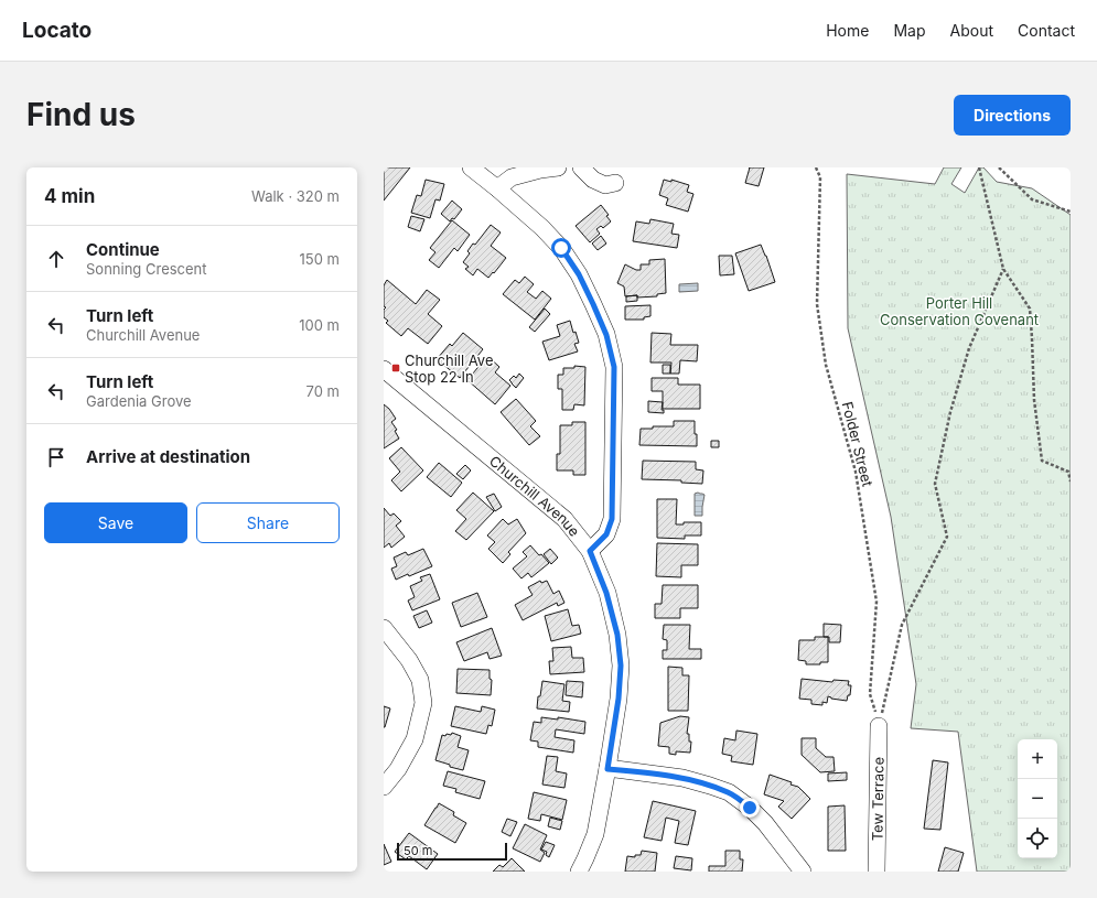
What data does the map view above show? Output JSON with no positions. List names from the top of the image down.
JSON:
{
  "streets": {
    "street": ["Churchill Avenue", "Tew Terrace"],
    "path": ["Folder Street"]
  },
  "crossings": [
    ["Folder Street", "Tew Terrace"]
  ],
  "parks": ["Porter Hill Conservation Covenant"],
  "places": {
    "transit": ["Churchill Ave Stop 22 In"]
  },
  "scale_bar": "50 m",
  "page": {
    "header": "Locato",
    "nav": [
      "Home",
      "Map",
      "About",
      "Contact"
    ],
    "buttons": [
      "Directions",
      ["Save", "Share"]
    ],
    "title": "Find us",
    "heading": ["4 min", "Walk · 320 m"],
    "list": [
      ["Continue", "Sonning Crescent", "150 m"],
      ["Turn left", "Churchill Avenue", "100 m"],
      ["Turn left", "Gardenia Grove", "70 m"],
      "Arrive at destination"
    ],
    "map_buttons": ["+", "−"],
    "scale": "50 m"
  }
}
